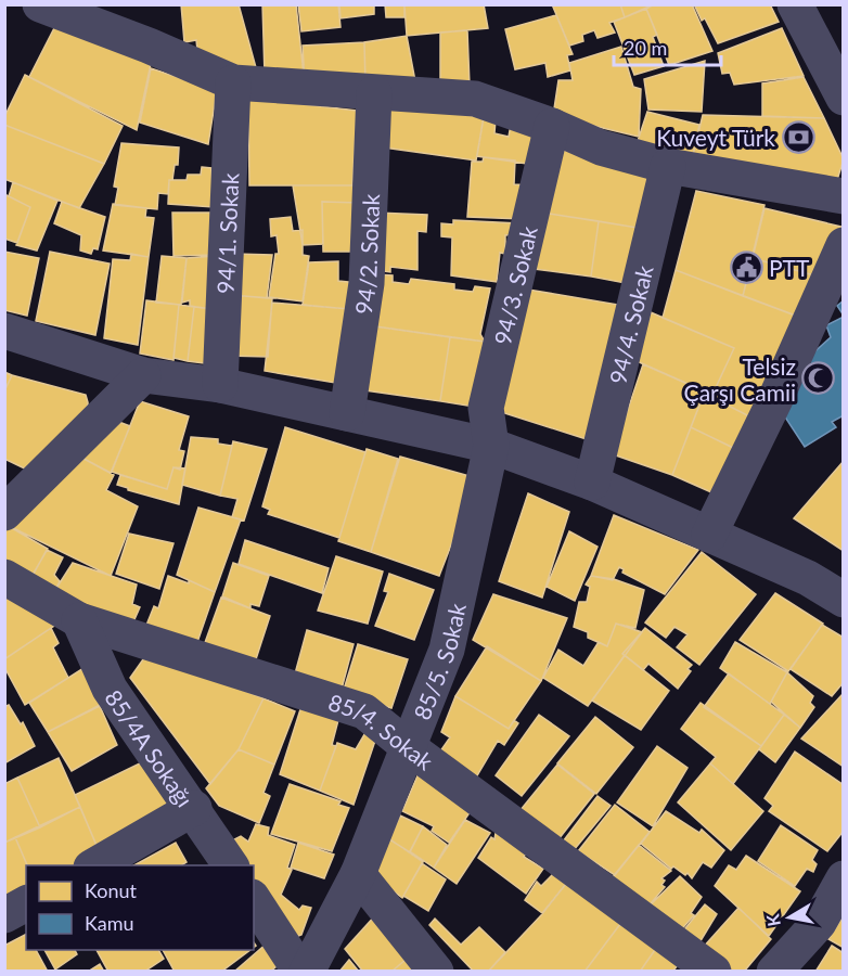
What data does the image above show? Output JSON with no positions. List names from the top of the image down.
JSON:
{
  "streets": {
    "street": [
      "94/1. Sokak",
      "94/2. Sokak",
      "94/3. Sokak",
      "94/4. Sokak",
      "85/5. Sokak",
      "85/4. Sokak",
      "85/4A Sokağı"
    ]
  },
  "crossings": [
    ["94/3. Sokak", "85/5. Sokak"],
    ["85/5. Sokak", "85/4. Sokak"],
    ["85/4. Sokak", "85/4A Sokağı"]
  ],
  "places": {
    "bank": ["Kuveyt Türk"],
    "public building": ["PTT"],
    "mosque": ["Telsiz Çarşı Camii"]
  },
  "legend": ["Konut", "Kamu"],
  "scale_bar": "20 m",
  "north": "left"
}
